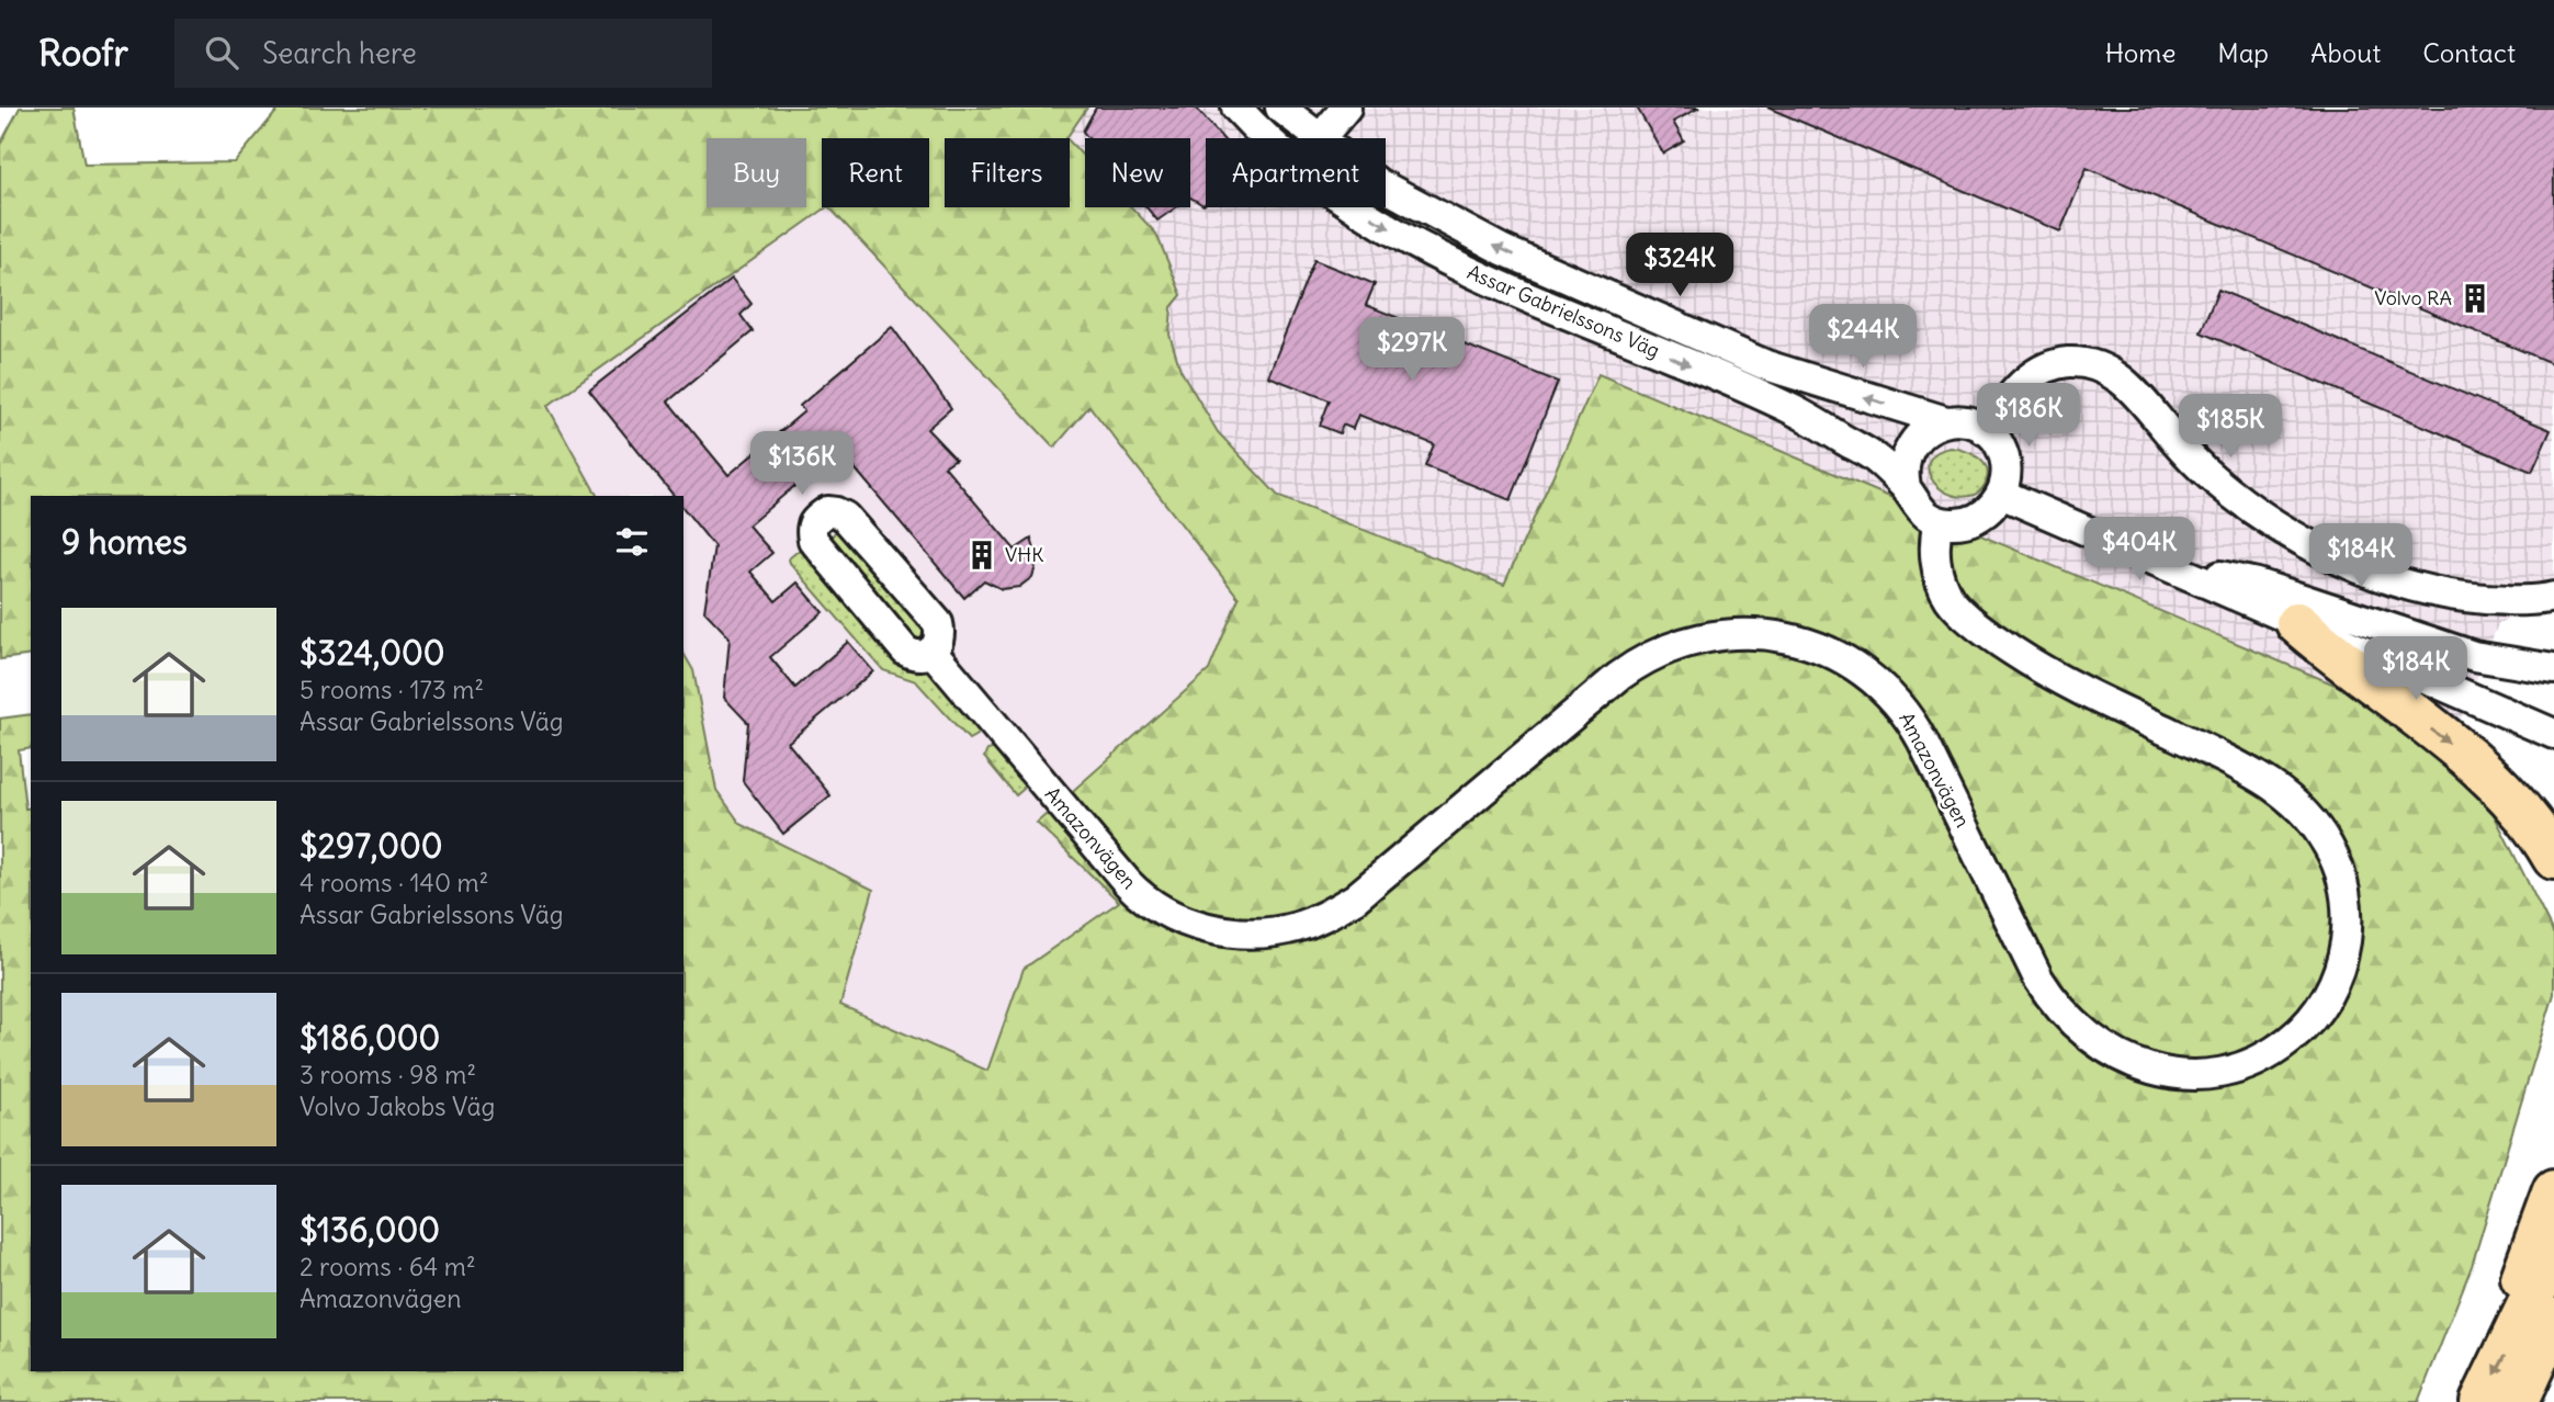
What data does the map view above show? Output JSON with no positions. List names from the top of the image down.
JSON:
{
  "streets": {
    "street": ["Assar Gabrielssons Väg", "Amazonvägen"]
  },
  "crossings": [
    ["Assar Gabrielssons Väg", "Amazonvägen"]
  ],
  "places": {
    "building": ["Volvo RA", "VHK"]
  },
  "page": {
    "header": "Roofr",
    "search": "Search here",
    "nav": [
      "Home",
      "Map",
      "About",
      "Contact"
    ],
    "chip": [
      "Buy",
      "Rent",
      "Filters",
      "New",
      "Apartment"
    ],
    "price": [
      "$324K",
      "$244K",
      "$297K",
      "$186K",
      "$185K",
      "$136K",
      "$404K",
      "$184K",
      "$184K"
    ],
    "heading": "9 homes",
    "list": [
      {
        "name": "$324,000",
        "note": "5 rooms · 173 m² · Assar Gabrielssons Väg"
      },
      {
        "name": "$297,000",
        "note": "4 rooms · 140 m² · Assar Gabrielssons Väg"
      },
      {
        "name": "$186,000",
        "note": "3 rooms · 98 m² · Volvo Jakobs Väg"
      },
      {
        "name": "$136,000",
        "note": "2 rooms · 64 m² · Amazonvägen"
      }
    ]
  }
}
